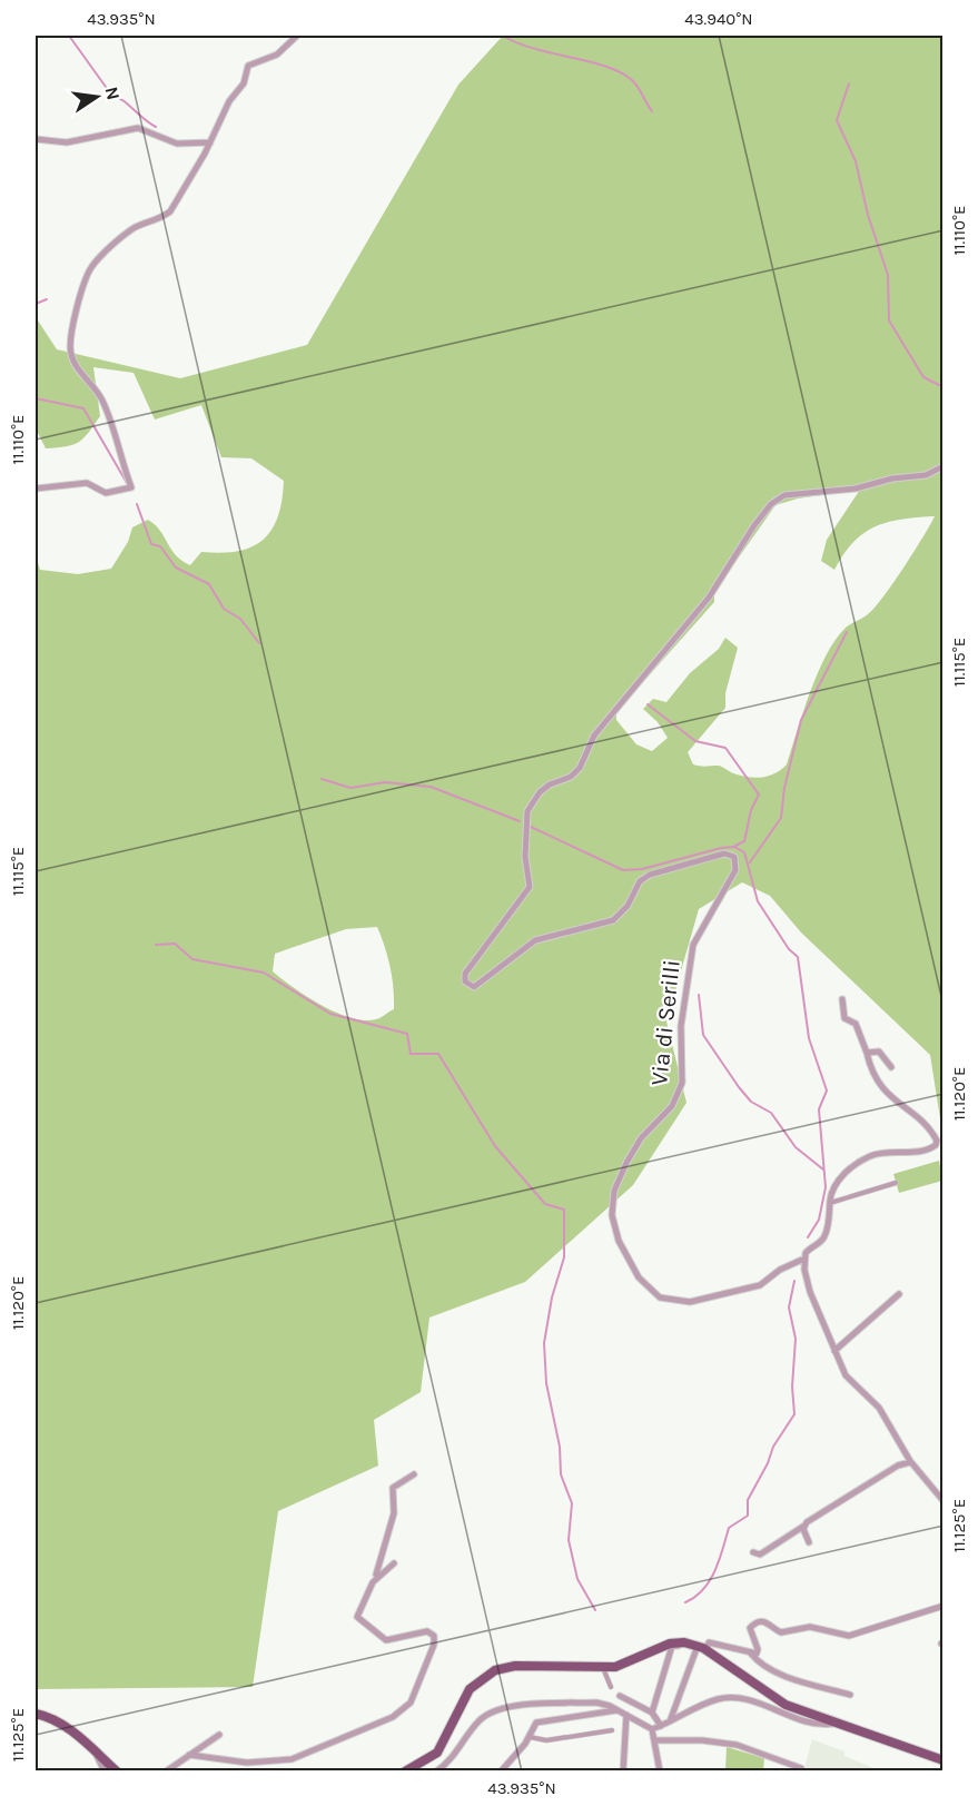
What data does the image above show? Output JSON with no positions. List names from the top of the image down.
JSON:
{
  "streets": {
    "street": ["Via di Serilli"]
  },
  "north": "right",
  "coordinates": [
    "43.935°N",
    "43.940°N",
    "11.110°E",
    "11.115°E",
    "11.120°E",
    "11.125°E"
  ]
}
